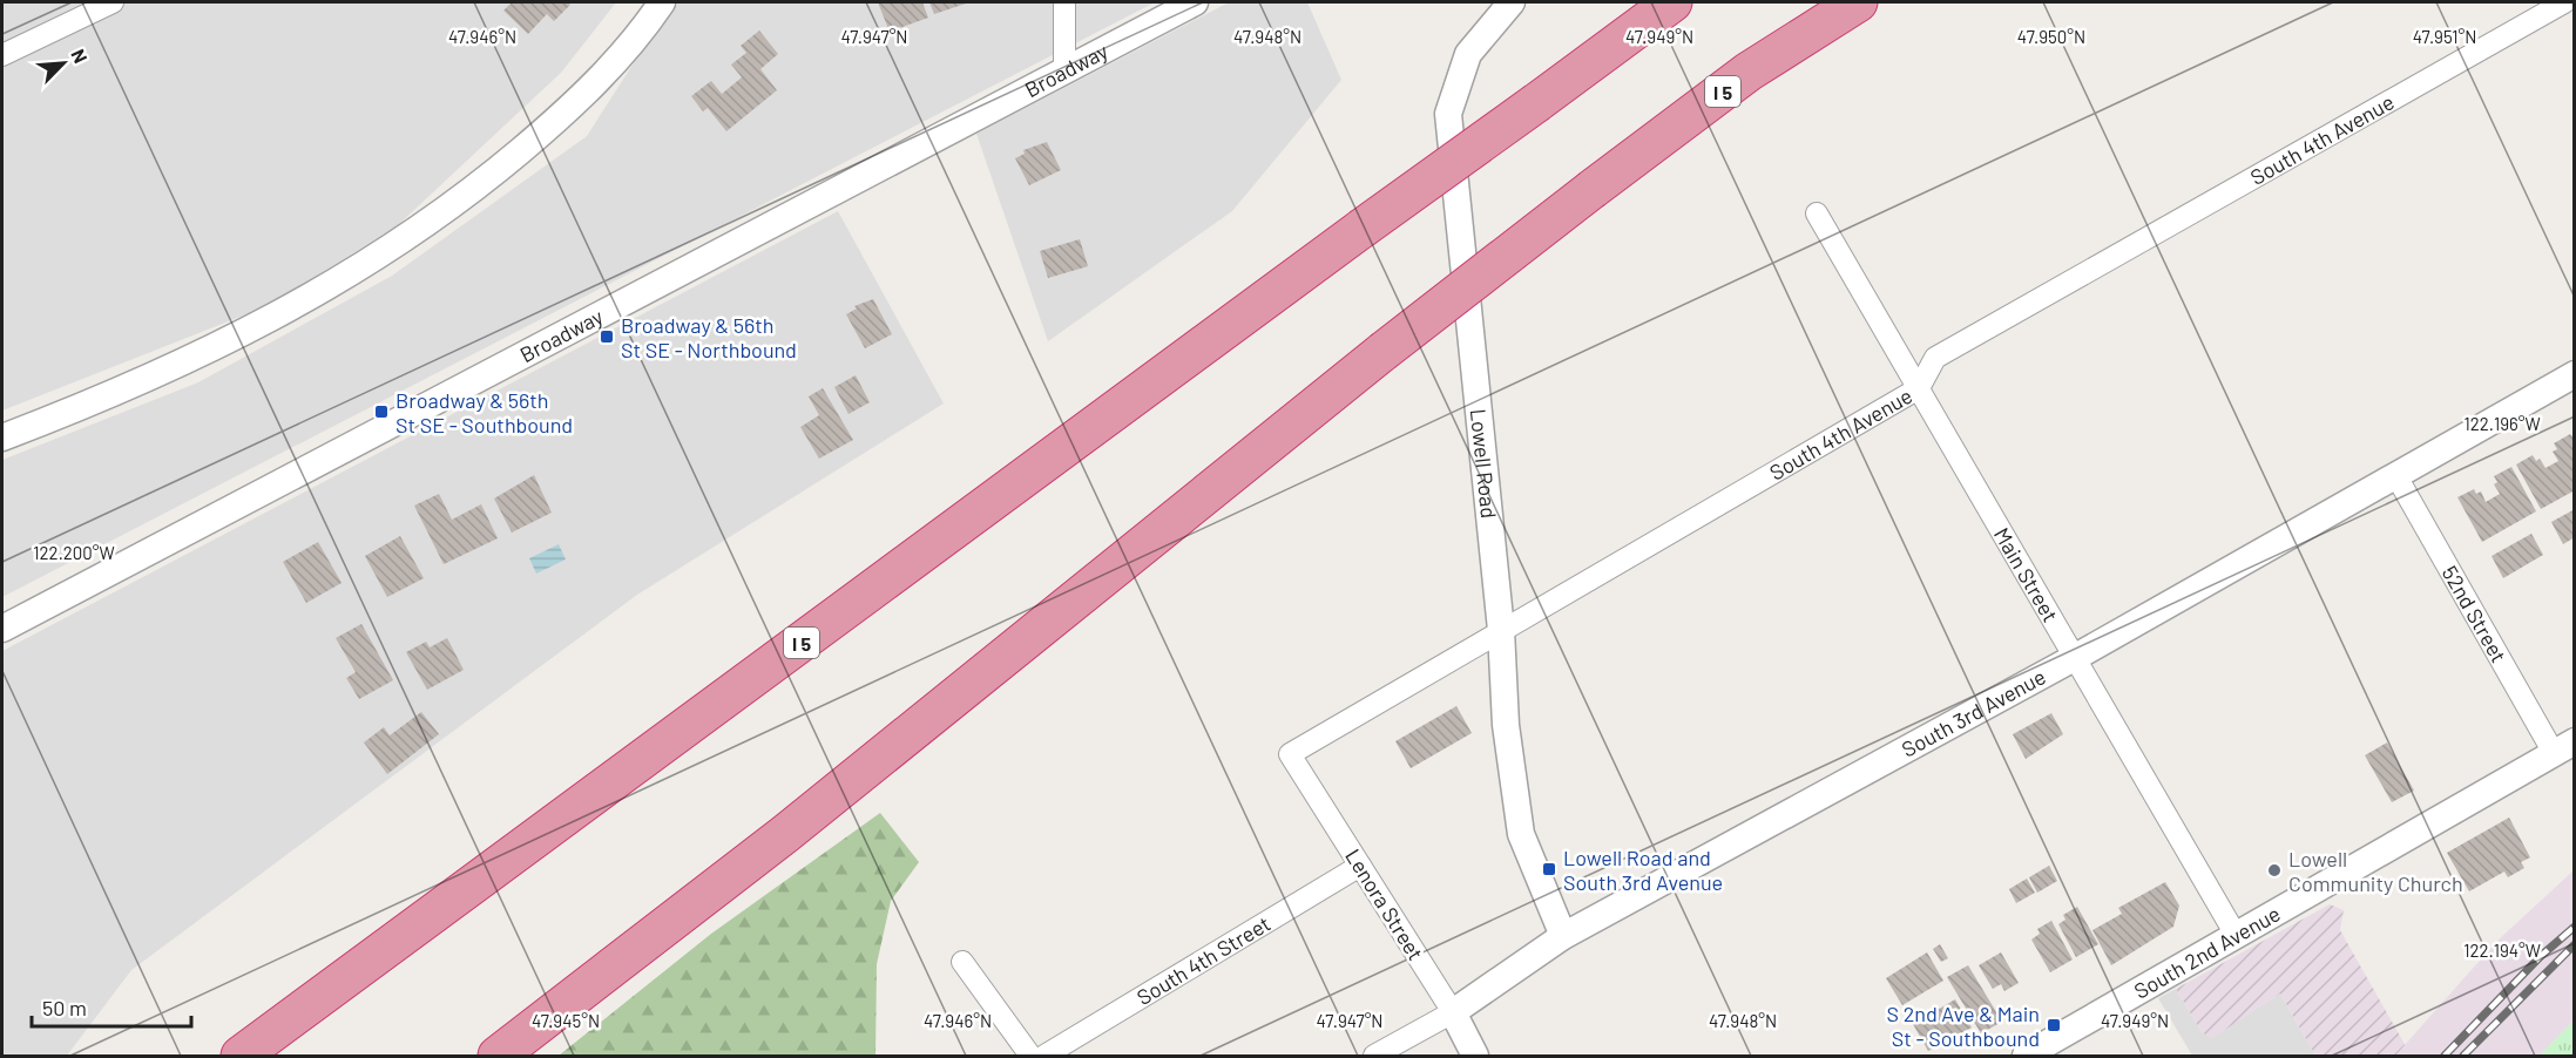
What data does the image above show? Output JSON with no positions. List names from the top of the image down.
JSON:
{
  "streets": {
    "highway": ["I 5"],
    "street": [
      "Broadway",
      "South 4th Avenue",
      "Lowell Road",
      "Main Street",
      "52nd Street",
      "South 3rd Avenue",
      "Lenora Street",
      "South 2nd Avenue",
      "South 4th Street"
    ]
  },
  "crossings": [
    ["South 4th Avenue", "Lowell Road"],
    ["South 4th Avenue", "Main Street"],
    ["South 4th Avenue", "Lenora Street"],
    ["Lowell Road", "South 3rd Avenue"],
    ["Main Street", "South 3rd Avenue"],
    ["Main Street", "South 2nd Avenue"],
    ["52nd Street", "South 3rd Avenue"],
    ["52nd Street", "South 2nd Avenue"],
    ["South 3rd Avenue", "Lenora Street"],
    ["Lenora Street", "South 4th Street"]
  ],
  "places": {
    "transit": [
      "Broadway & 56th St SE - Northbound",
      "Broadway & 56th St SE - Southbound",
      "Lowell Road and South 3rd Avenue",
      "S 2nd Ave & Main St - Southbound"
    ],
    "other": ["Lowell Community Church"]
  },
  "scale_bar": "50 m",
  "north": "top right",
  "coordinates": [
    "47.946°N",
    "47.947°N",
    "47.948°N",
    "47.949°N",
    "47.950°N",
    "47.951°N",
    "122.196°W",
    "122.200°W",
    "122.194°W",
    "47.945°N"
  ]
}
